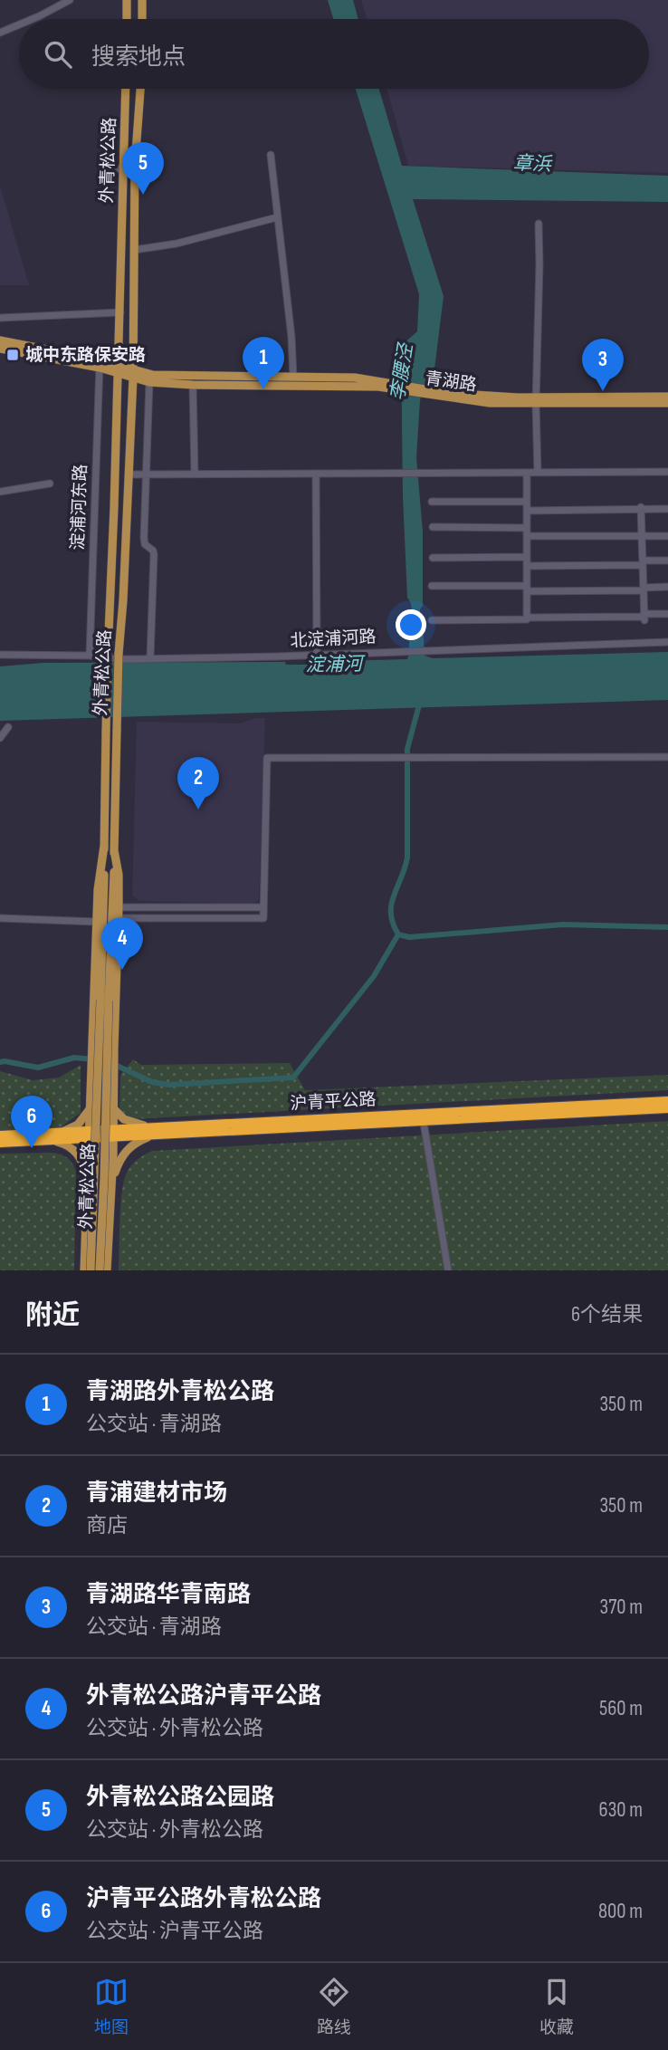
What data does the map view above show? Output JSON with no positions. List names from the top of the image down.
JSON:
{
  "streets": {
    "highway": ["沪青平公路"],
    "main road": ["外青松公路", "青湖路"],
    "street": ["淀浦河东路", "北淀浦河路"]
  },
  "crossings": [
    ["外青松公路", "青湖路"],
    ["淀浦河东路", "北淀浦河路"]
  ],
  "water": ["章浜", "李腰泾", "淀浦河"],
  "places": {
    "transit": ["城中东路保安路"]
  },
  "page": {
    "search": "搜索地点",
    "pins": [
      "5",
      "1",
      "3",
      "2",
      "4",
      "6"
    ],
    "heading": ["附近", "6个结果"],
    "list": [
      {
        "mark": "1",
        "name": "青湖路外青松公路",
        "note": "公交站 · 青湖路",
        "value": "350 m"
      },
      {
        "mark": "2",
        "name": "青浦建材市场",
        "note": "商店",
        "value": "350 m"
      },
      {
        "mark": "3",
        "name": "青湖路华青南路",
        "note": "公交站 · 青湖路",
        "value": "370 m"
      },
      {
        "mark": "4",
        "name": "外青松公路沪青平公路",
        "note": "公交站 · 外青松公路",
        "value": "560 m"
      },
      {
        "mark": "5",
        "name": "外青松公路公园路",
        "note": "公交站 · 外青松公路",
        "value": "630 m"
      },
      {
        "mark": "6",
        "name": "沪青平公路外青松公路",
        "note": "公交站 · 沪青平公路",
        "value": "800 m"
      }
    ],
    "nav": ["地图", "路线", "收藏"]
  }
}
